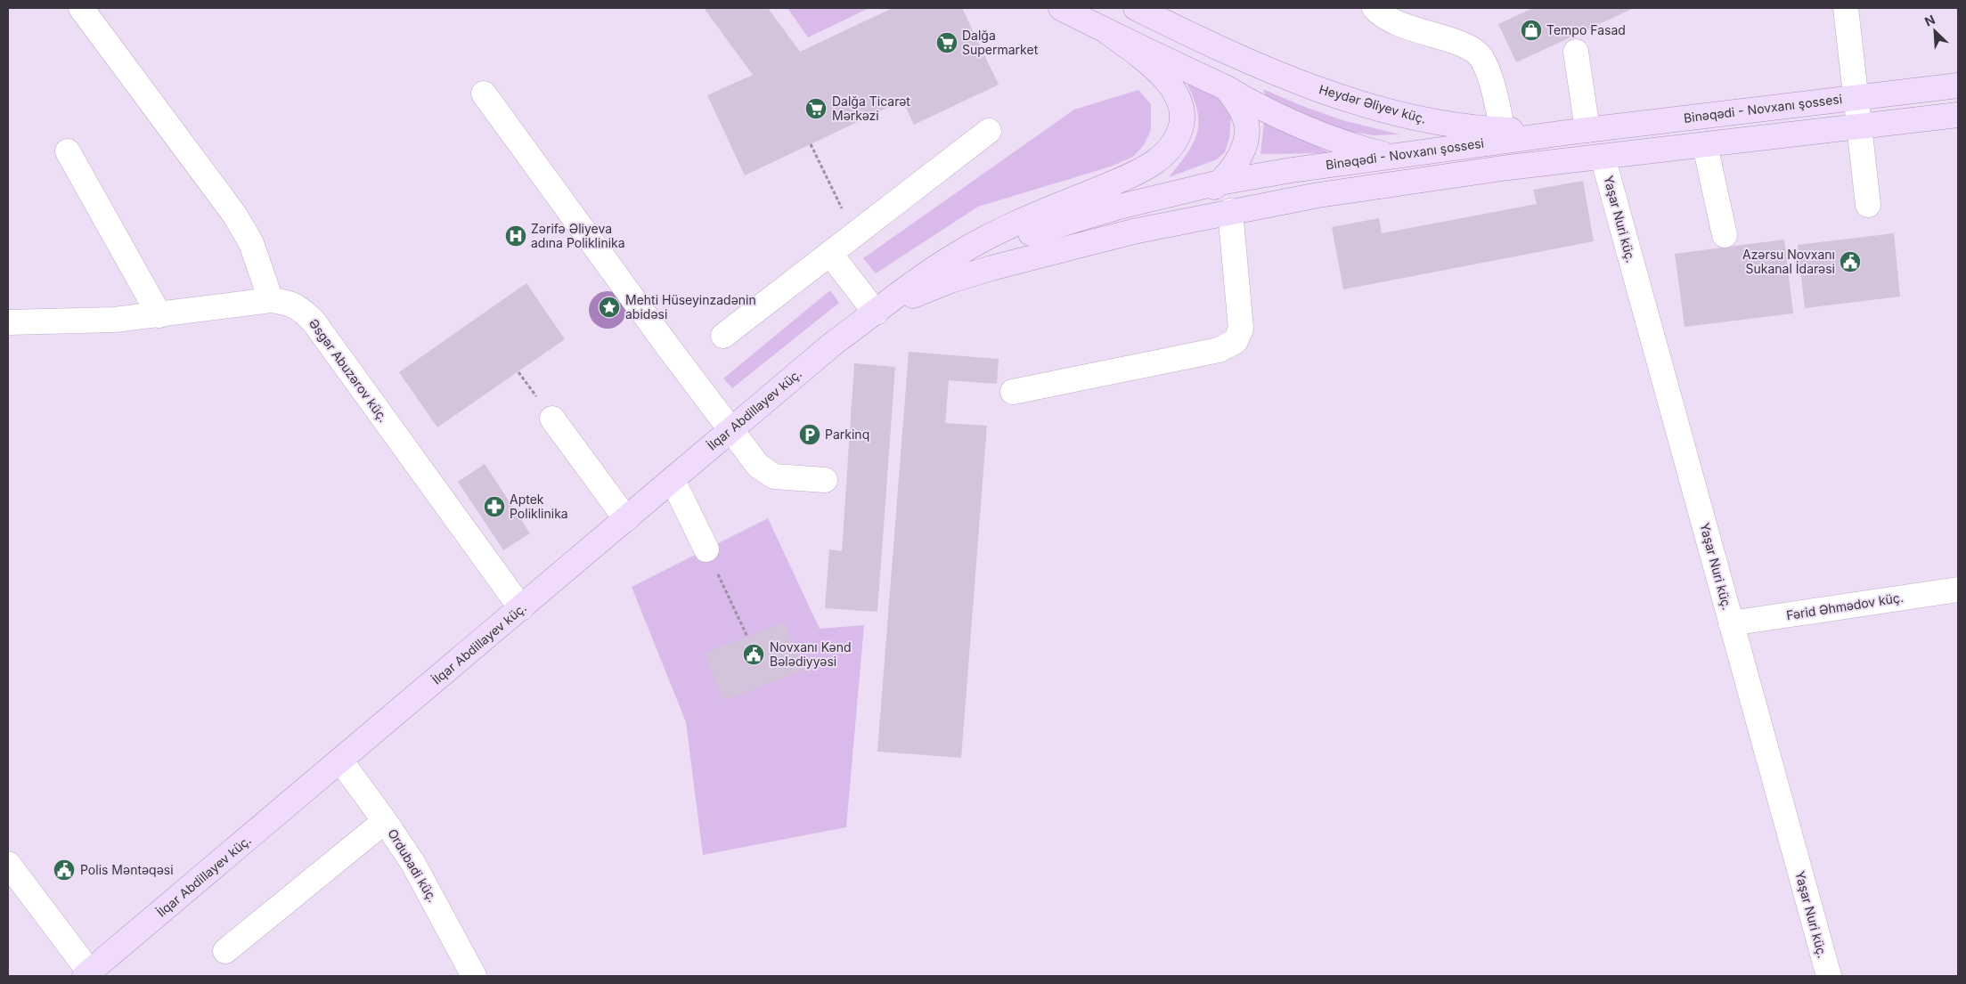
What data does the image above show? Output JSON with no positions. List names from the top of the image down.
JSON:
{
  "streets": {
    "main road": ["Heydər Əliyev küç.", "Binəqədi - Novxanı şossesi", "İlqar Abdillayev küç."],
    "street": [
      "Yaşar Nuri küç.",
      "Əsgər Abuzərov küç.",
      "Fərid Əhmədov küç.",
      "Ordubadi küç."
    ]
  },
  "crossings": [
    ["Heydər Əliyev küç.", "Binəqədi - Novxanı şossesi"],
    ["Binəqədi - Novxanı şossesi", "İlqar Abdillayev küç."],
    ["Yaşar Nuri küç.", "Fərid Əhmədov küç."],
    ["Əsgər Abuzərov küç.", "İlqar Abdillayev küç."],
    ["İlqar Abdillayev küç.", "Ordubadi küç."]
  ],
  "places": {
    "shop": ["Tempo Fasad"],
    "supermarket": ["Dalğa Supermarket", "Dalğa Ticarət Mərkəzi"],
    "hospital": ["Zərifə Əliyeva adına Poliklinika"],
    "public building": ["Azərsu Novxanı Sukanal İdarəsi", "Novxanı Kənd Bələdiyyəsi", "Polis Məntəqəsi"],
    "place": ["Mehti Hüseyinzadənin abidəsi"],
    "parking": ["Parkinq"],
    "pharmacy": ["Aptek Poliklinika"]
  },
  "north": "top left"
}
